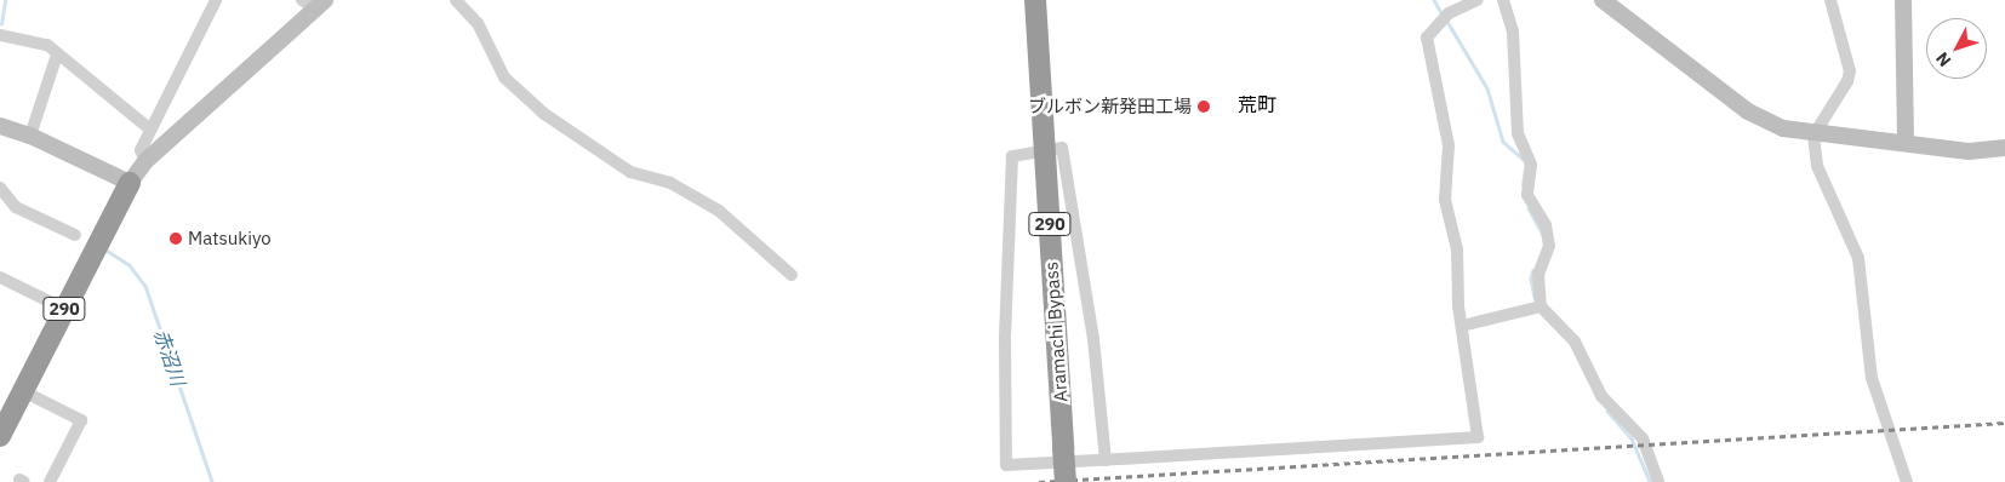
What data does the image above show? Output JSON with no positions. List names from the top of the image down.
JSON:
{
  "streets": {
    "highway": ["290", "Aramachi Bypass"]
  },
  "districts": ["荒町"],
  "water": ["赤沼川"],
  "places": ["ブルボン新発田工場", "Matsukiyo"],
  "north": "bottom left"
}
